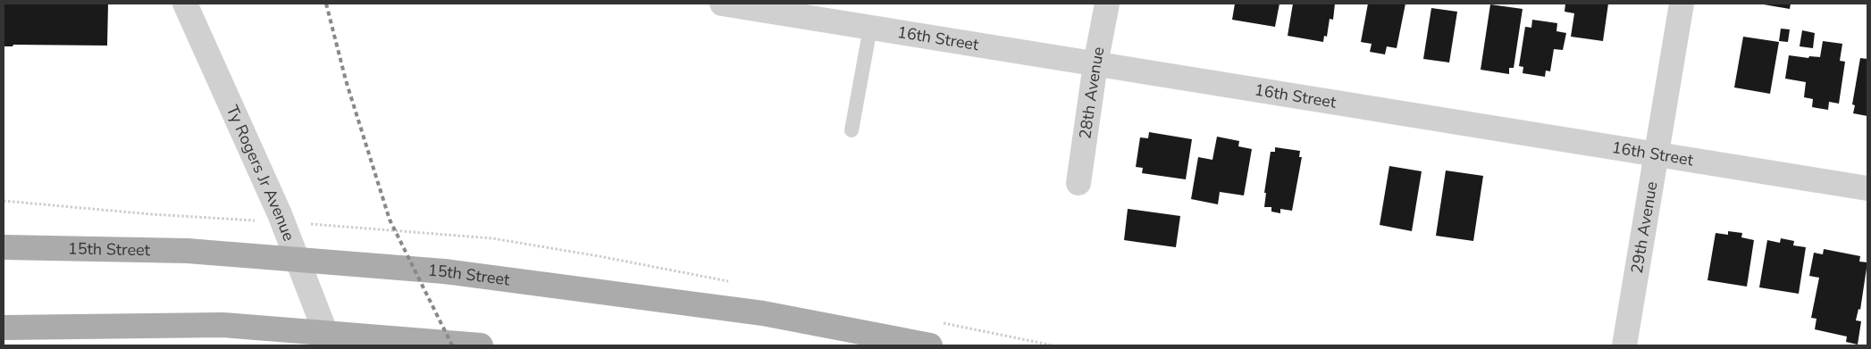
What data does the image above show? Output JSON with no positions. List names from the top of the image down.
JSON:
{
  "streets": {
    "main road": ["15th Street"],
    "street": [
      "16th Street",
      "28th Avenue",
      "Ty Rogers Jr Avenue",
      "29th Avenue"
    ]
  },
  "crossings": [
    ["16th Street", "28th Avenue"],
    ["16th Street", "29th Avenue"]
  ]
}
